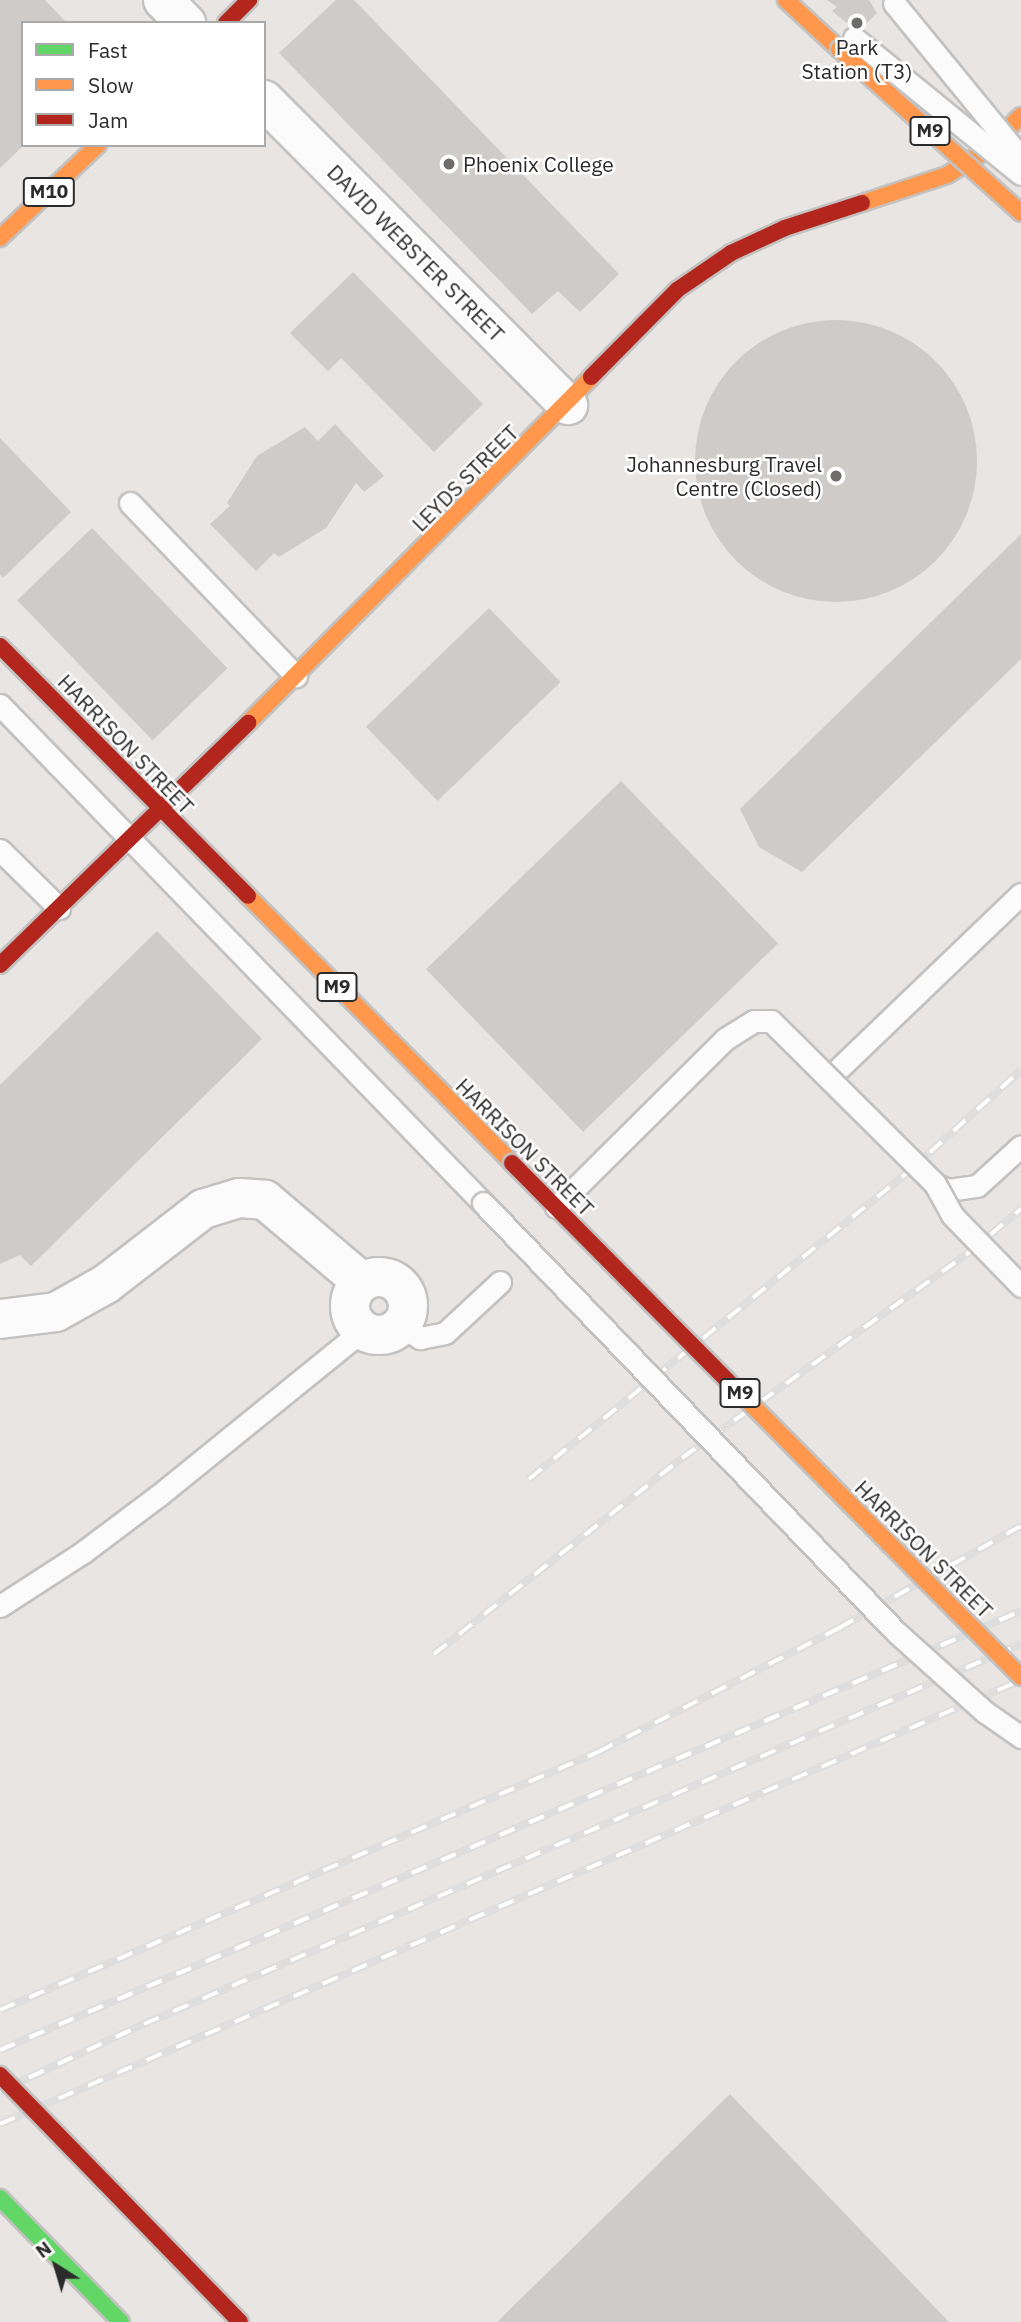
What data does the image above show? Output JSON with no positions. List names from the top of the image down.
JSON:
{
  "streets": {
    "main road": [
      "M9",
      "M10",
      "LEYDS STREET",
      "HARRISON STREET"
    ],
    "street": ["DAVID WEBSTER STREET"]
  },
  "crossings": [
    ["DAVID WEBSTER STREET", "LEYDS STREET"],
    ["LEYDS STREET", "HARRISON STREET"]
  ],
  "places": ["Park Station (T3)", "Phoenix College", "Johannesburg Travel Centre (Closed)"],
  "legend": ["Fast", "Slow", "Jam"],
  "north": "top left"
}
